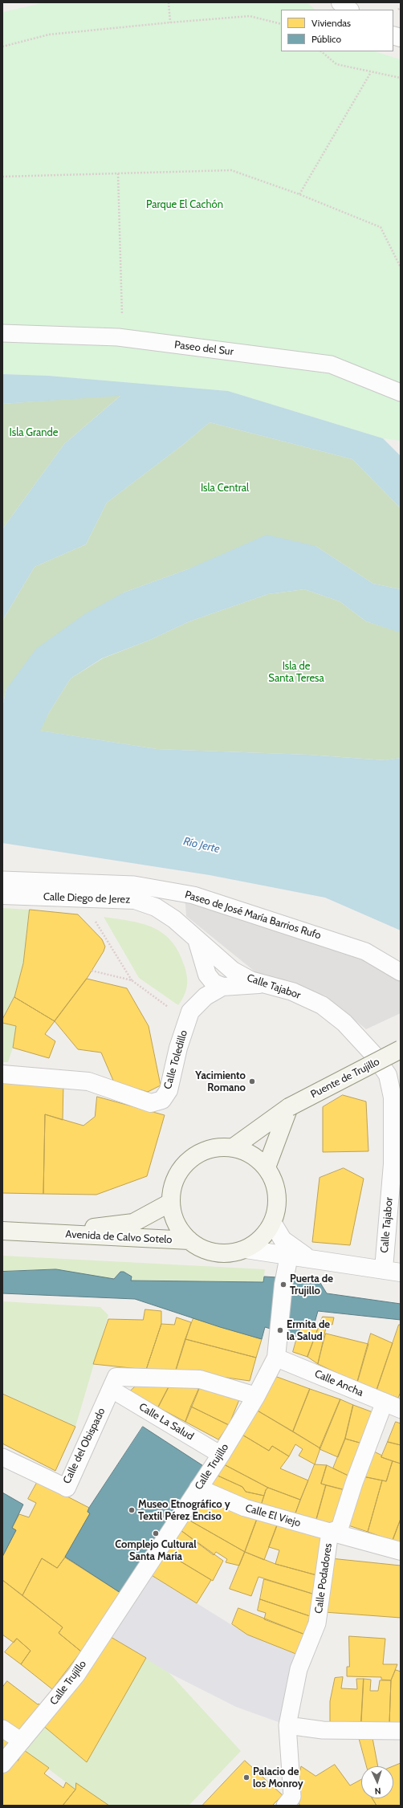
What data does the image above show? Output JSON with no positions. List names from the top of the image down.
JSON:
{
  "streets": {
    "main road": ["Puente de Trujillo", "Avenida de Calvo Sotelo"],
    "street": [
      "Paseo del Sur",
      "Calle Diego de Jerez",
      "Paseo de José María Barrios Rufo",
      "Calle Tajabor",
      "Calle Toledillo",
      "Calle Ancha",
      "Calle La Salud",
      "Calle del Obispado",
      "Calle Trujillo",
      "Calle El Viejo",
      "Calle Podadores"
    ]
  },
  "crossings": [
    ["Calle Diego de Jerez", "Calle Tajabor"],
    ["Calle Tajabor", "Calle Toledillo"],
    ["Puente de Trujillo", "Avenida de Calvo Sotelo"],
    ["Calle Ancha", "Calle Trujillo"],
    ["Calle Ancha", "Calle Podadores"],
    ["Calle La Salud", "Calle del Obispado"],
    ["Calle La Salud", "Calle Trujillo"],
    ["Calle Trujillo", "Calle El Viejo"],
    ["Calle El Viejo", "Calle Podadores"]
  ],
  "water": ["Río Jerte"],
  "parks": [
    "Parque El Cachón",
    "Isla Grande",
    "Isla Central",
    "Isla de Santa Teresa"
  ],
  "places": [
    "Yacimiento Romano",
    "Puerta de Trujillo",
    "Ermita de la Salud",
    "Museo Etnográfico y Textil Pérez Enciso",
    "Complejo Cultural Santa María",
    "Palacio de los Monroy"
  ],
  "legend": ["Viviendas", "Público"],
  "north": "bottom"
}
